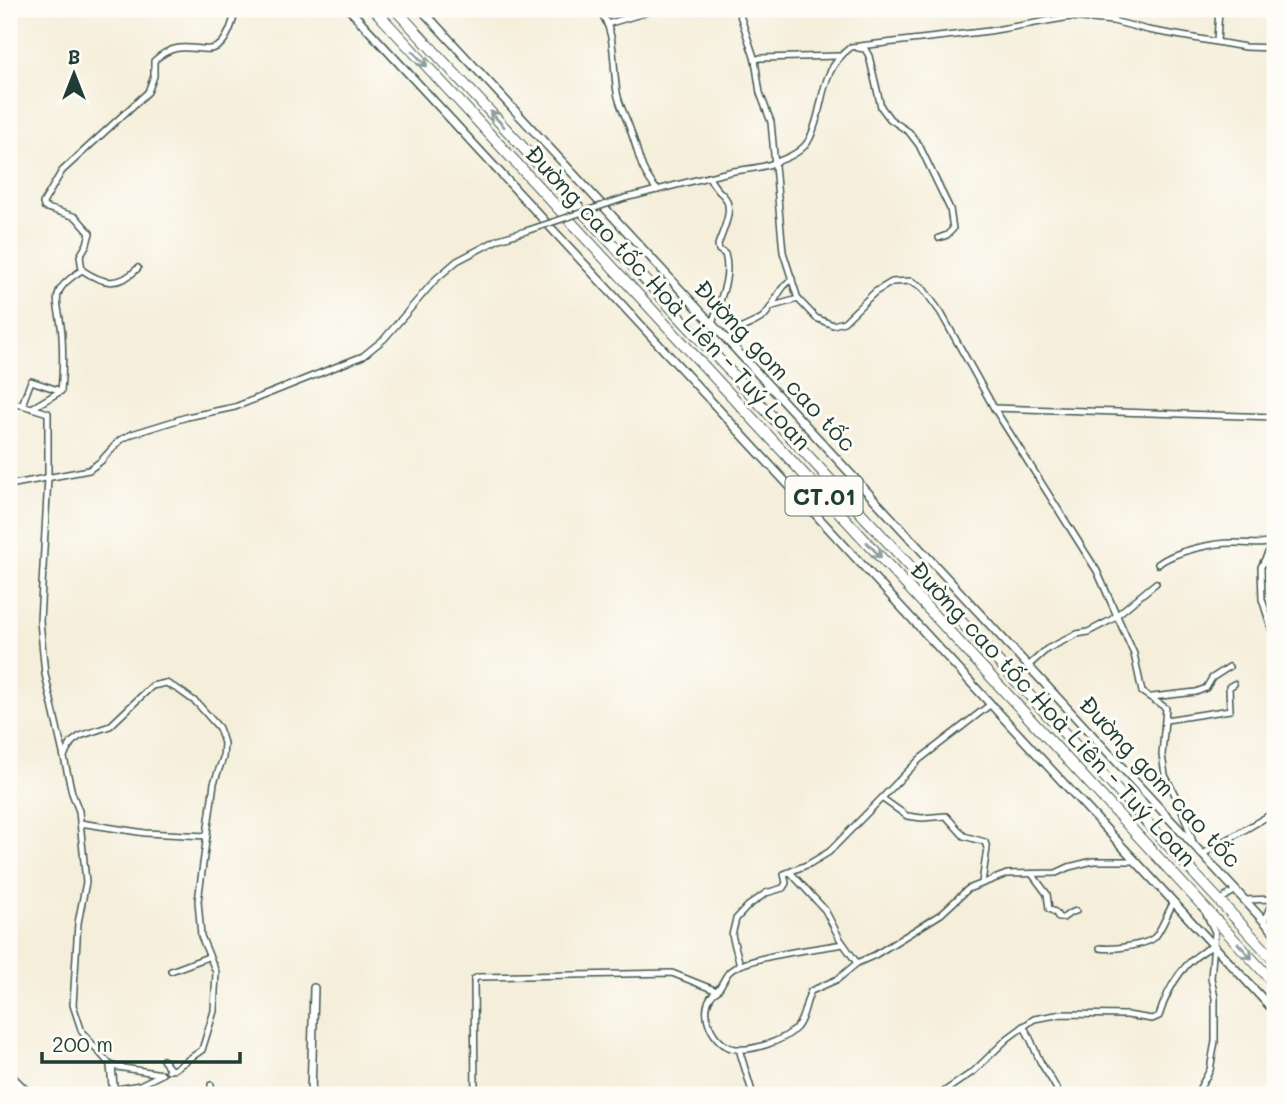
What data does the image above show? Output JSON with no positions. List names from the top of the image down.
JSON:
{
  "streets": {
    "highway": ["Đường cao tốc Hoà Liên - Tuý Loan", "CT.01"],
    "main road": ["Đường gom cao tốc"]
  },
  "scale_bar": "200 m",
  "north": "top"
}
